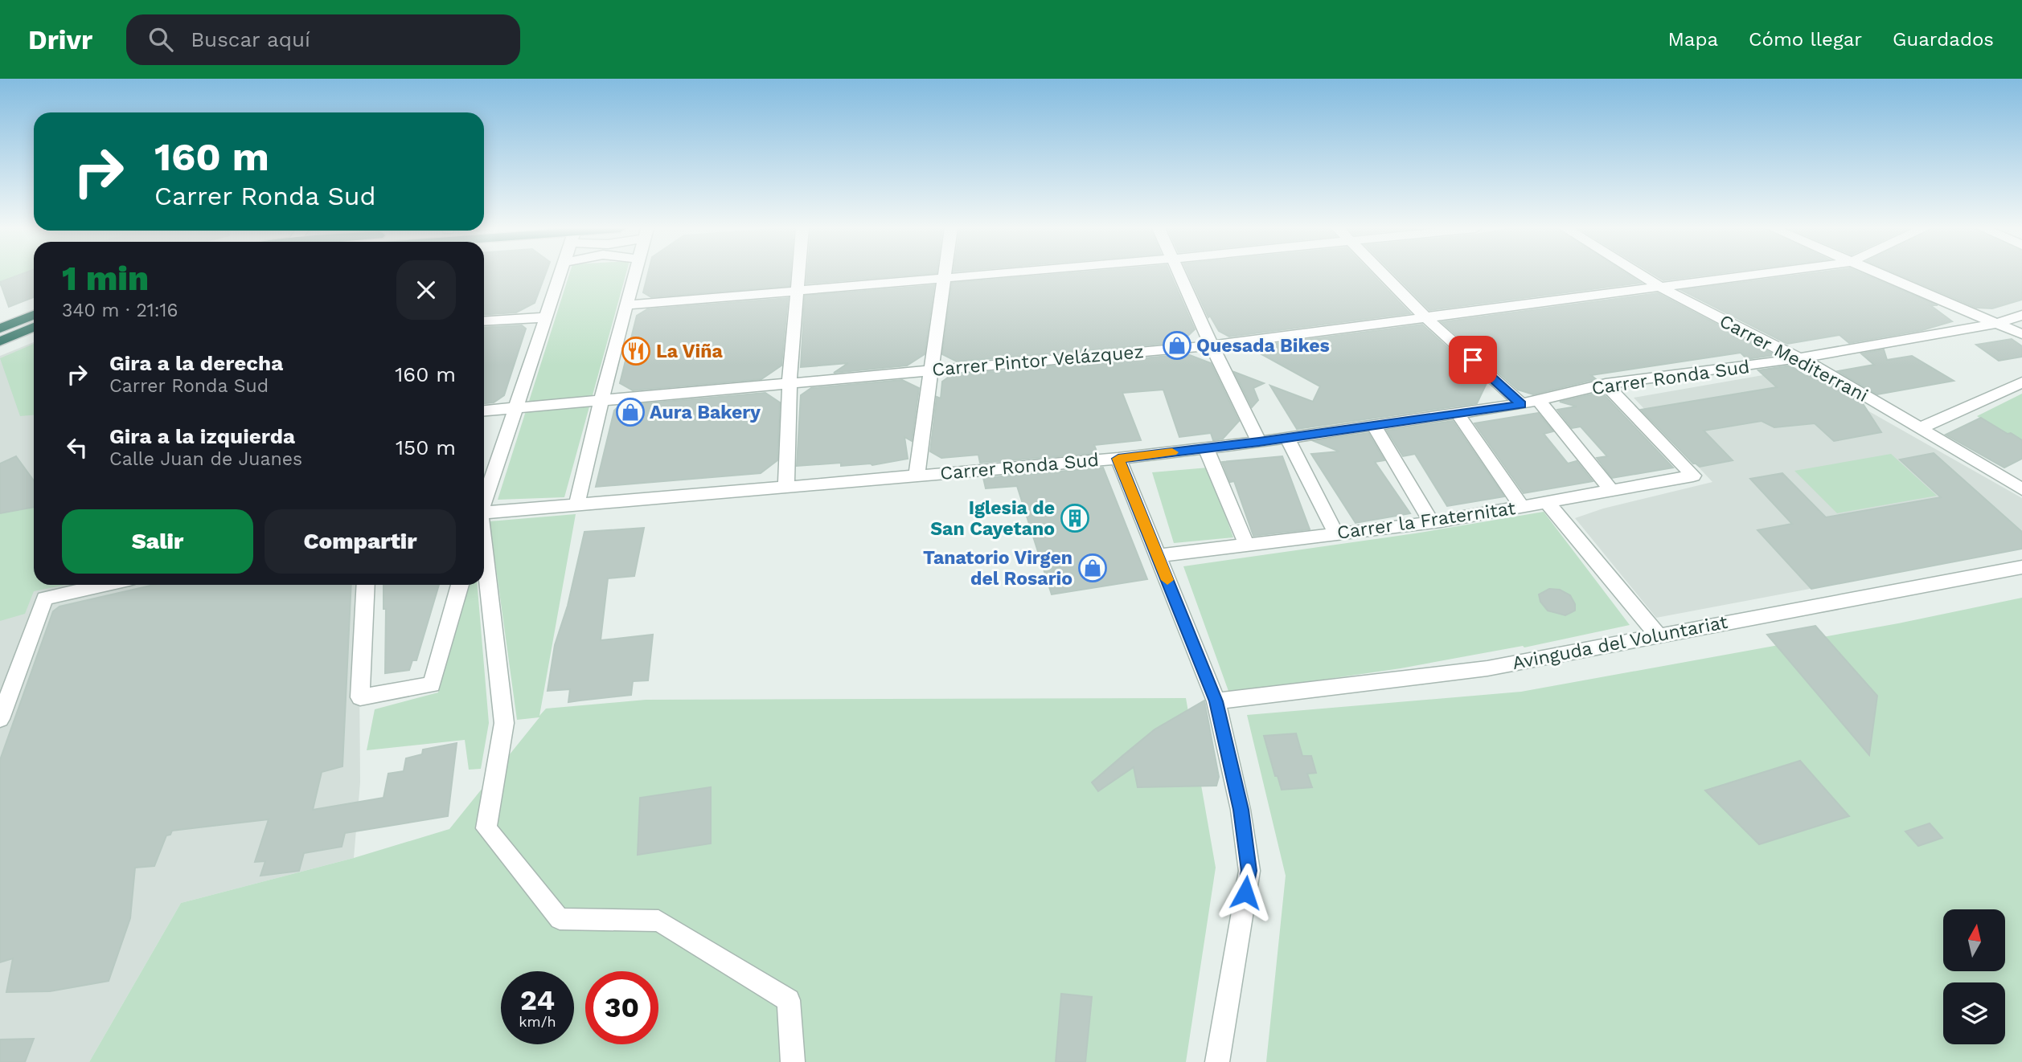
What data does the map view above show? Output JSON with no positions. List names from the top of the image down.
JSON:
{
  "streets": {
    "street": [
      "Carrer Mediterrani",
      "Carrer Pintor Velázquez",
      "Carrer Ronda Sud",
      "Carrer la Fraternitat",
      "Avinguda del Voluntariat"
    ]
  },
  "crossings": [
    ["Carrer Mediterrani", "Carrer Pintor Velázquez"],
    ["Carrer Mediterrani", "Carrer Ronda Sud"],
    ["Carrer Ronda Sud", "Carrer la Fraternitat"]
  ],
  "places": {
    "shop": ["Quesada Bikes", "Aura Bakery", "Tanatorio Virgen del Rosario"],
    "restaurant": ["La Viña"],
    "building": ["Iglesia de San Cayetano"]
  },
  "north": "top",
  "page": {
    "header": "Drivr",
    "search": "Buscar aquí",
    "nav": ["Mapa", "Cómo llegar", "Guardados"],
    "turn": ["160 m", "Carrer Ronda Sud"],
    "heading": ["1 min", "340 m · 21:16"],
    "list": [
      {
        "name": "Gira a la derecha",
        "note": "Carrer Ronda Sud",
        "value": "160 m"
      },
      {
        "name": "Gira a la izquierda",
        "note": "Calle Juan de Juanes",
        "value": "150 m"
      }
    ],
    "buttons": ["Salir", "Compartir"],
    "speed": "24 km/h",
    "limit": "30"
  }
}
